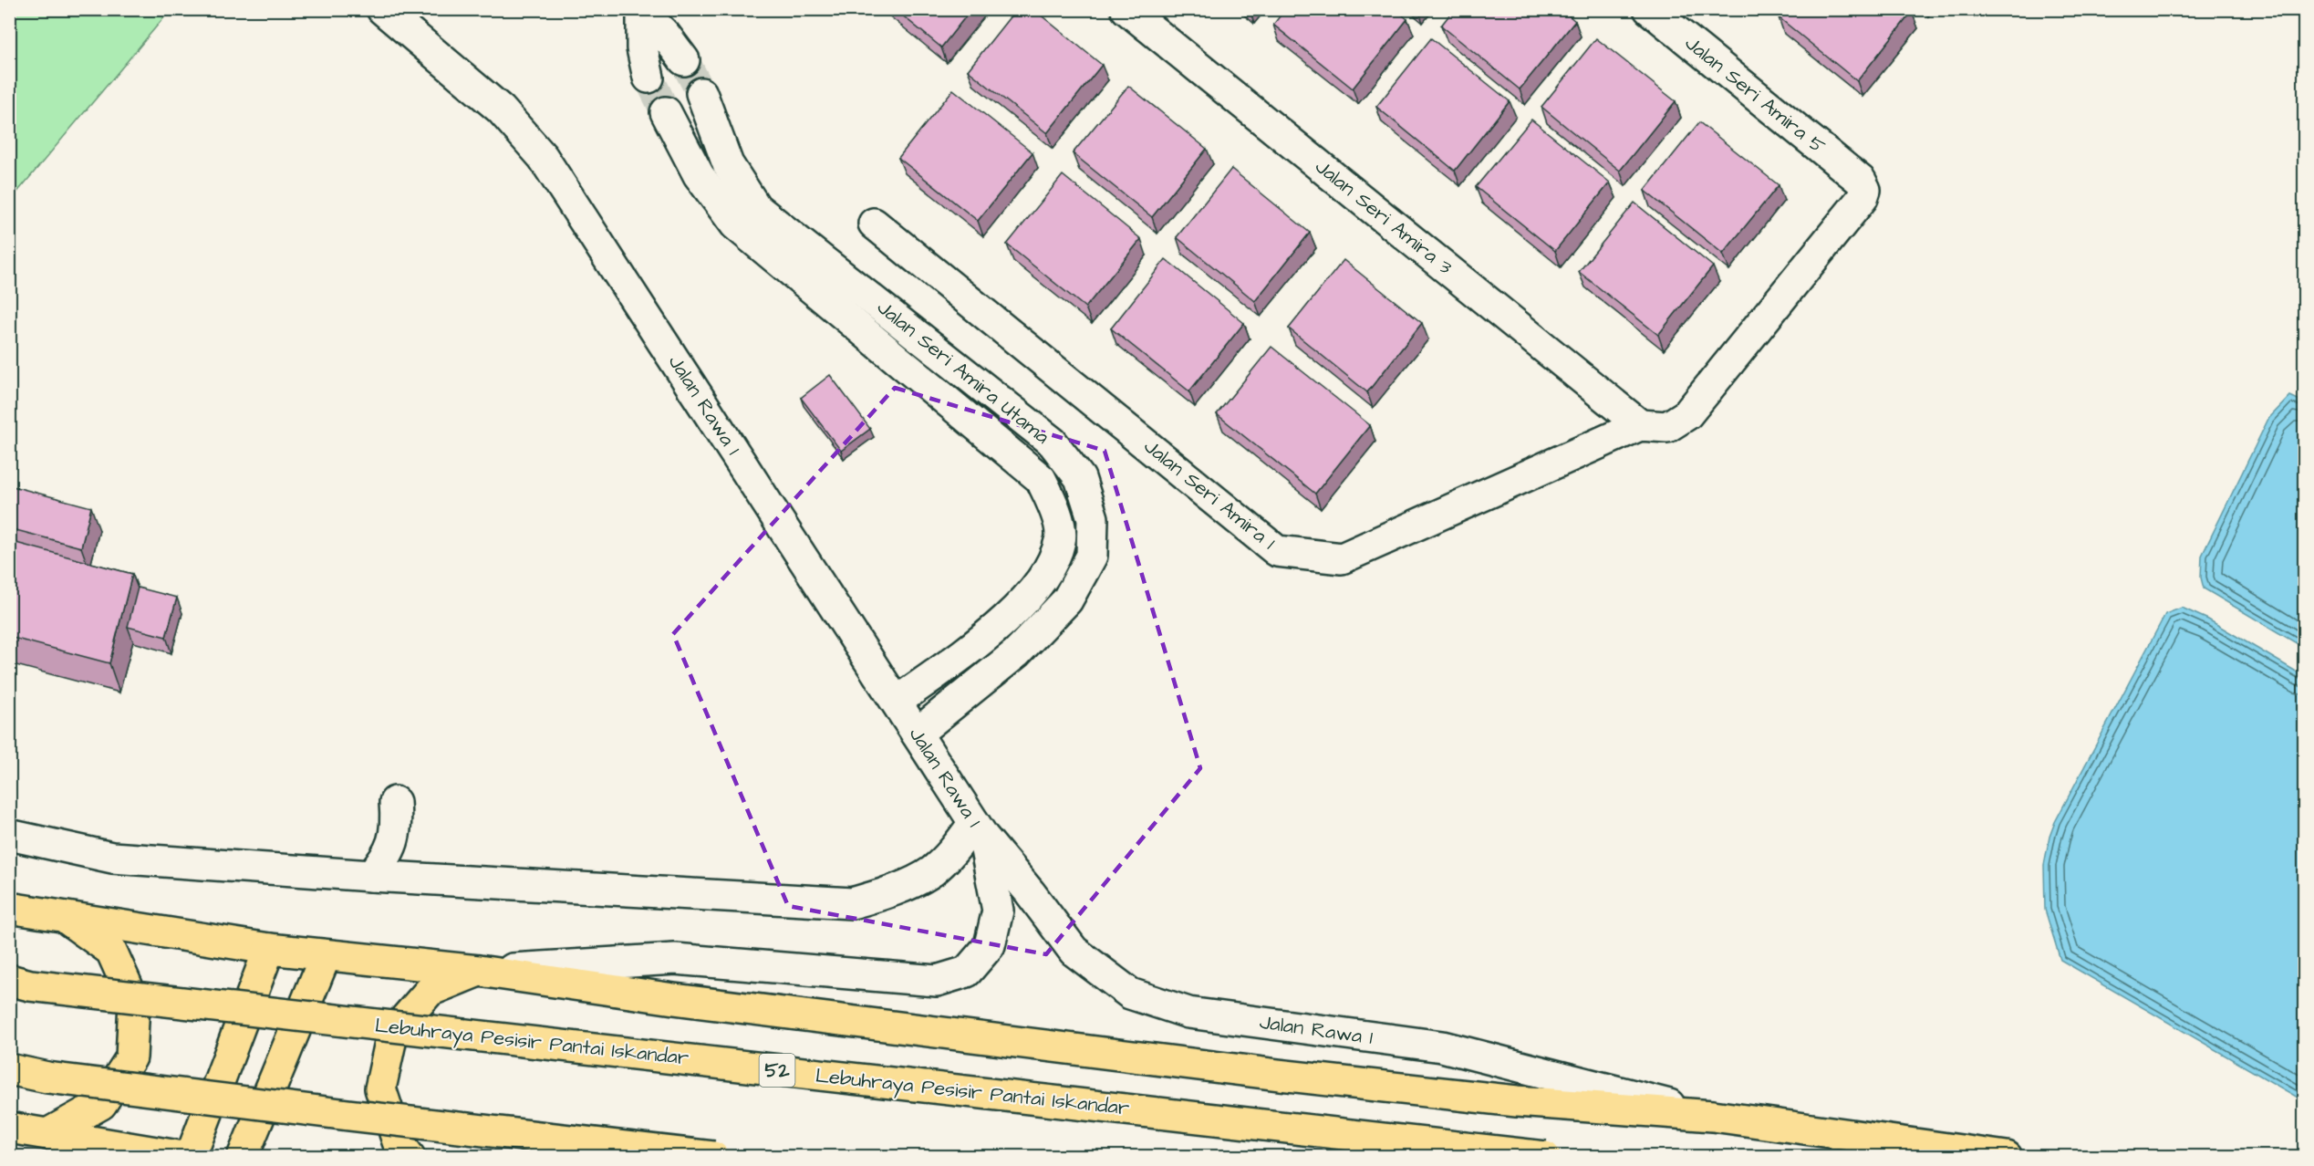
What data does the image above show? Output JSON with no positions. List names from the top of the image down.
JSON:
{
  "streets": {
    "main road": ["Lebuhraya Pesisir Pantai Iskandar", "52"],
    "street": [
      "Jalan Seri Amira 5",
      "Jalan Seri Amira 3",
      "Jalan Seri Amira Utama",
      "Jalan Rawa 1",
      "Jalan Seri Amira 1"
    ]
  },
  "crossings": [
    ["Jalan Seri Amira 5", "Jalan Seri Amira 1"],
    ["Jalan Seri Amira 3", "Jalan Seri Amira 1"],
    ["Jalan Seri Amira Utama", "Jalan Rawa 1"]
  ]
}
